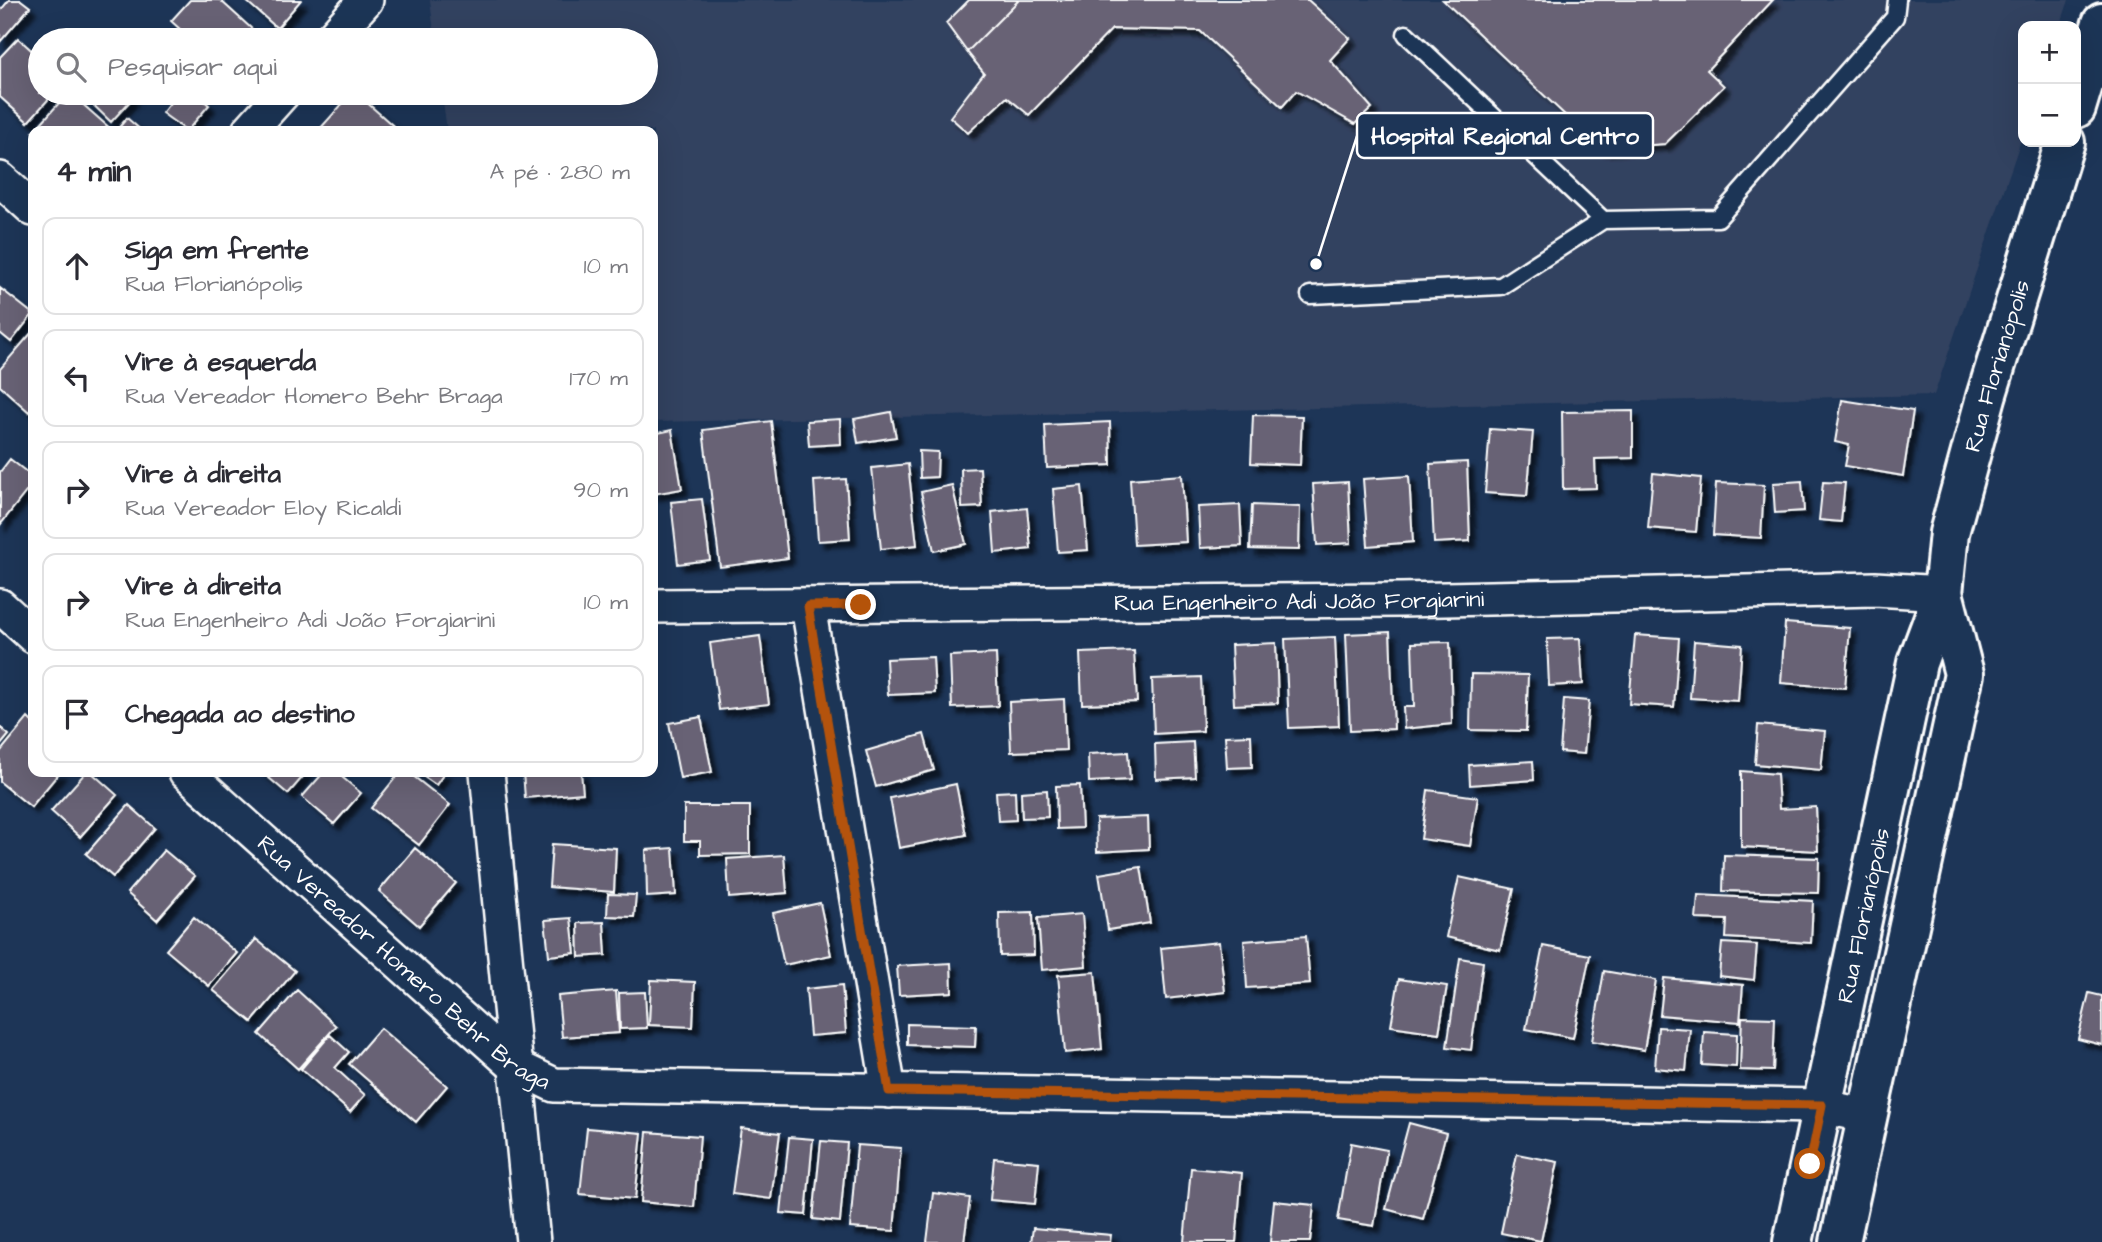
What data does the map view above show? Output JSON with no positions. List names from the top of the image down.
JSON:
{
  "streets": {
    "street": ["Rua Florianópolis", "Rua Engenheiro Adi João Forgiarini", "Rua Vereador Homero Behr Braga"]
  },
  "crossings": [
    ["Rua Florianópolis", "Rua Engenheiro Adi João Forgiarini"],
    ["Rua Florianópolis", "Rua Vereador Homero Behr Braga"]
  ],
  "places": ["Hospital Regional Centro"],
  "page": {
    "map_buttons": ["+", "−"],
    "search": "Pesquisar aqui",
    "heading": ["4 min", "A pé · 280 m"],
    "list": [
      ["Siga em frente", "Rua Florianópolis", "10 m"],
      ["Vire à esquerda", "Rua Vereador Homero Behr Braga", "170 m"],
      ["Vire à direita", "Rua Vereador Eloy Ricaldi", "90 m"],
      ["Vire à direita", "Rua Engenheiro Adi João Forgiarini", "10 m"],
      "Chegada ao destino"
    ]
  }
}
